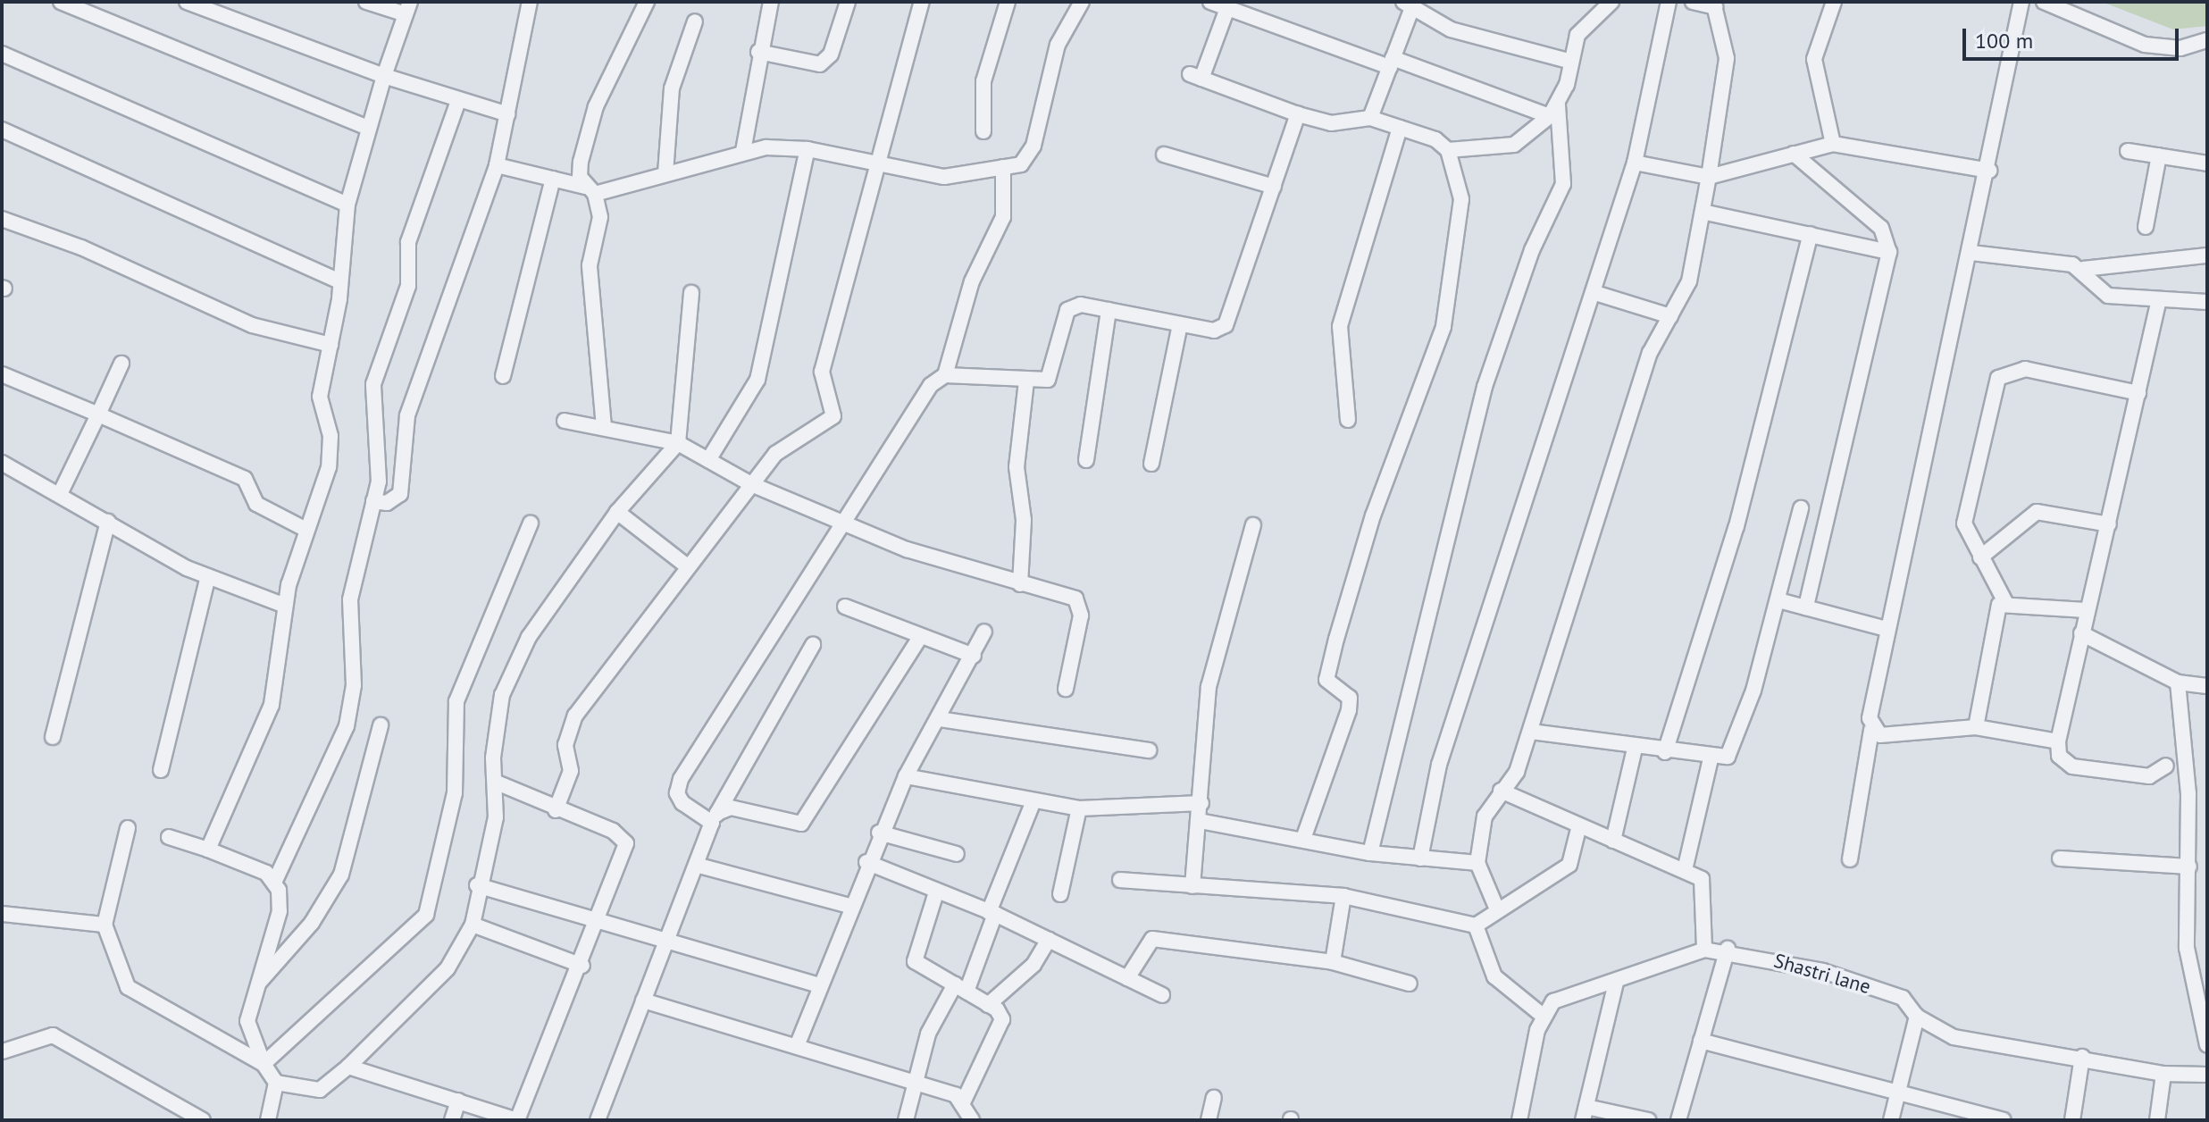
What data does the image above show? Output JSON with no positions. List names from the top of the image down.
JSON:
{
  "streets": {
    "street": ["Shastri lane"]
  },
  "scale_bar": "100 m"
}
